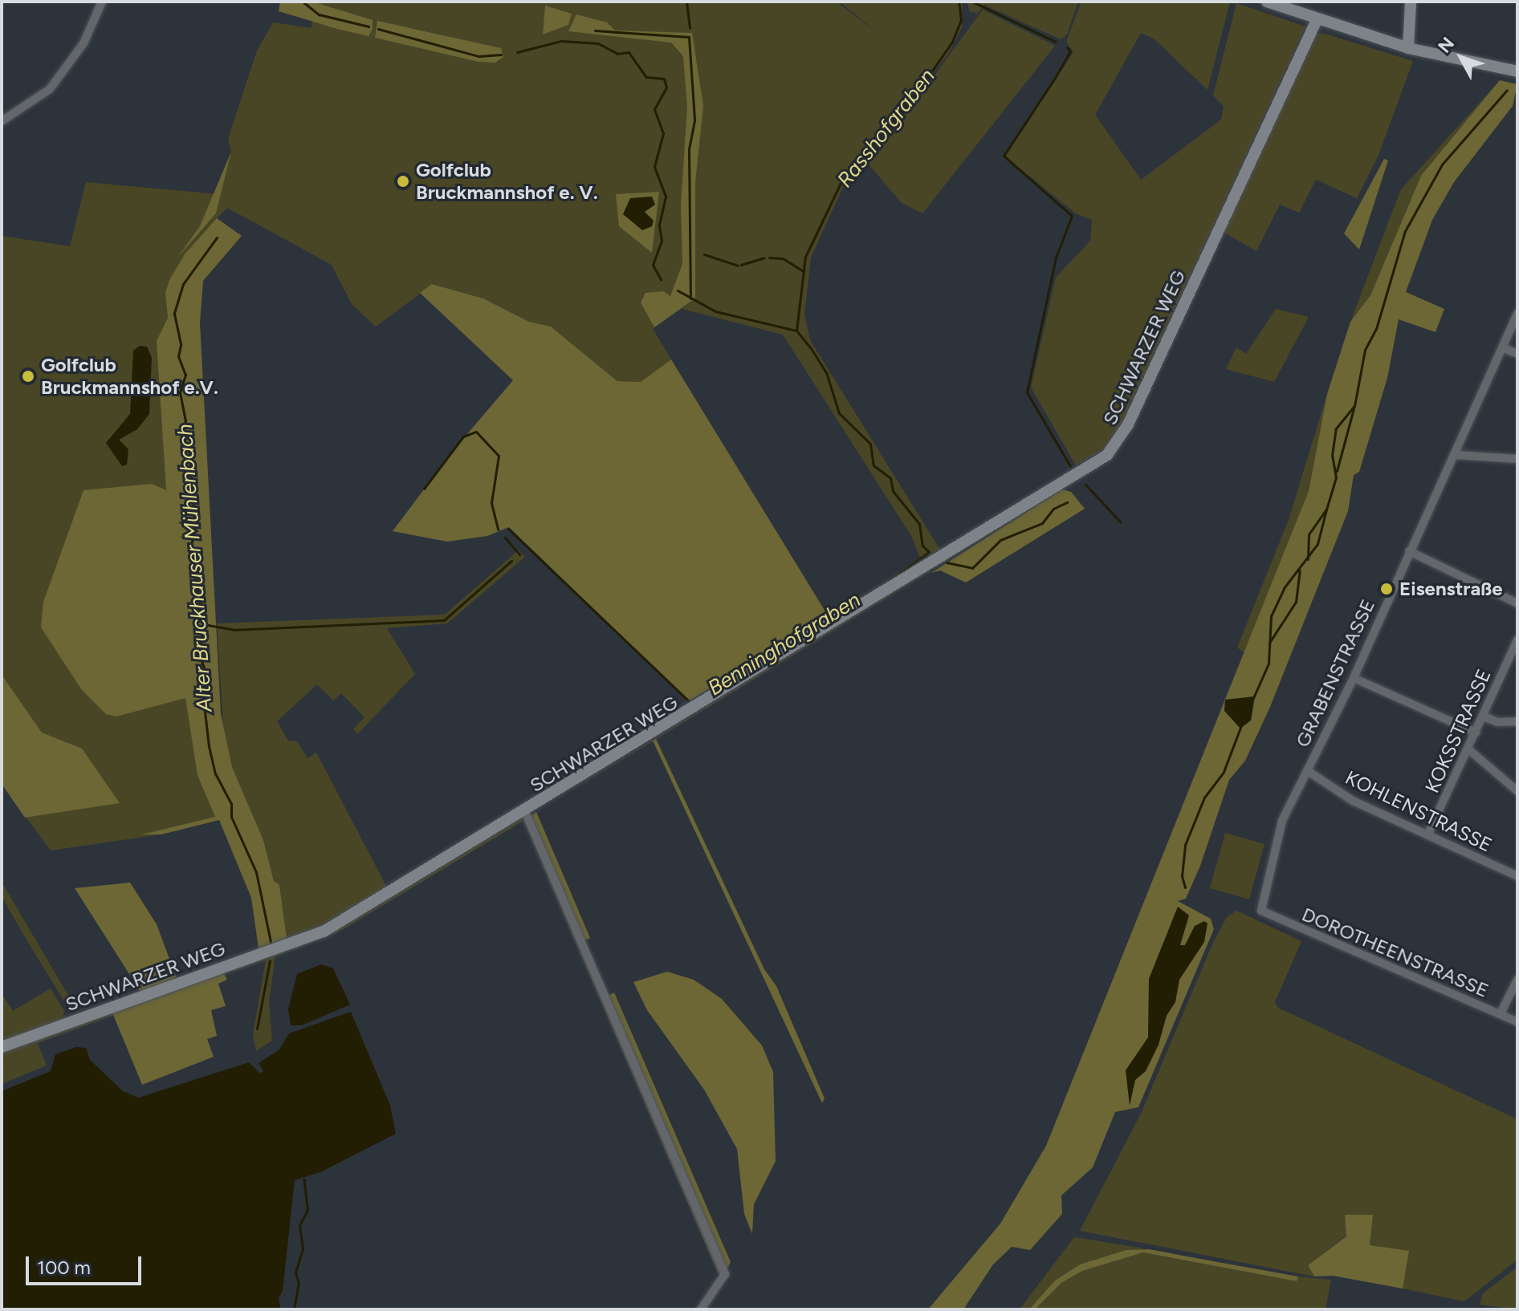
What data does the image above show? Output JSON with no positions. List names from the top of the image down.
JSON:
{
  "streets": {
    "street": [
      "SCHWARZER WEG",
      "GRABENSTRASSE",
      "KOKSSTRASSE",
      "KOHLENSTRASSE",
      "DOROTHEENSTRASSE"
    ]
  },
  "crossings": [
    ["GRABENSTRASSE", "KOHLENSTRASSE"],
    ["GRABENSTRASSE", "DOROTHEENSTRASSE"],
    ["KOKSSTRASSE", "KOHLENSTRASSE"]
  ],
  "water": ["Rasshofgraben", "Alter Bruckhauser Mühlenbach", "Benninghofgraben"],
  "places": ["Golfclub Bruckmannshof e. V.", "Golfclub Bruckmannshof e.V.", "Eisenstraße"],
  "scale_bar": "100 m",
  "north": "top left"
}
